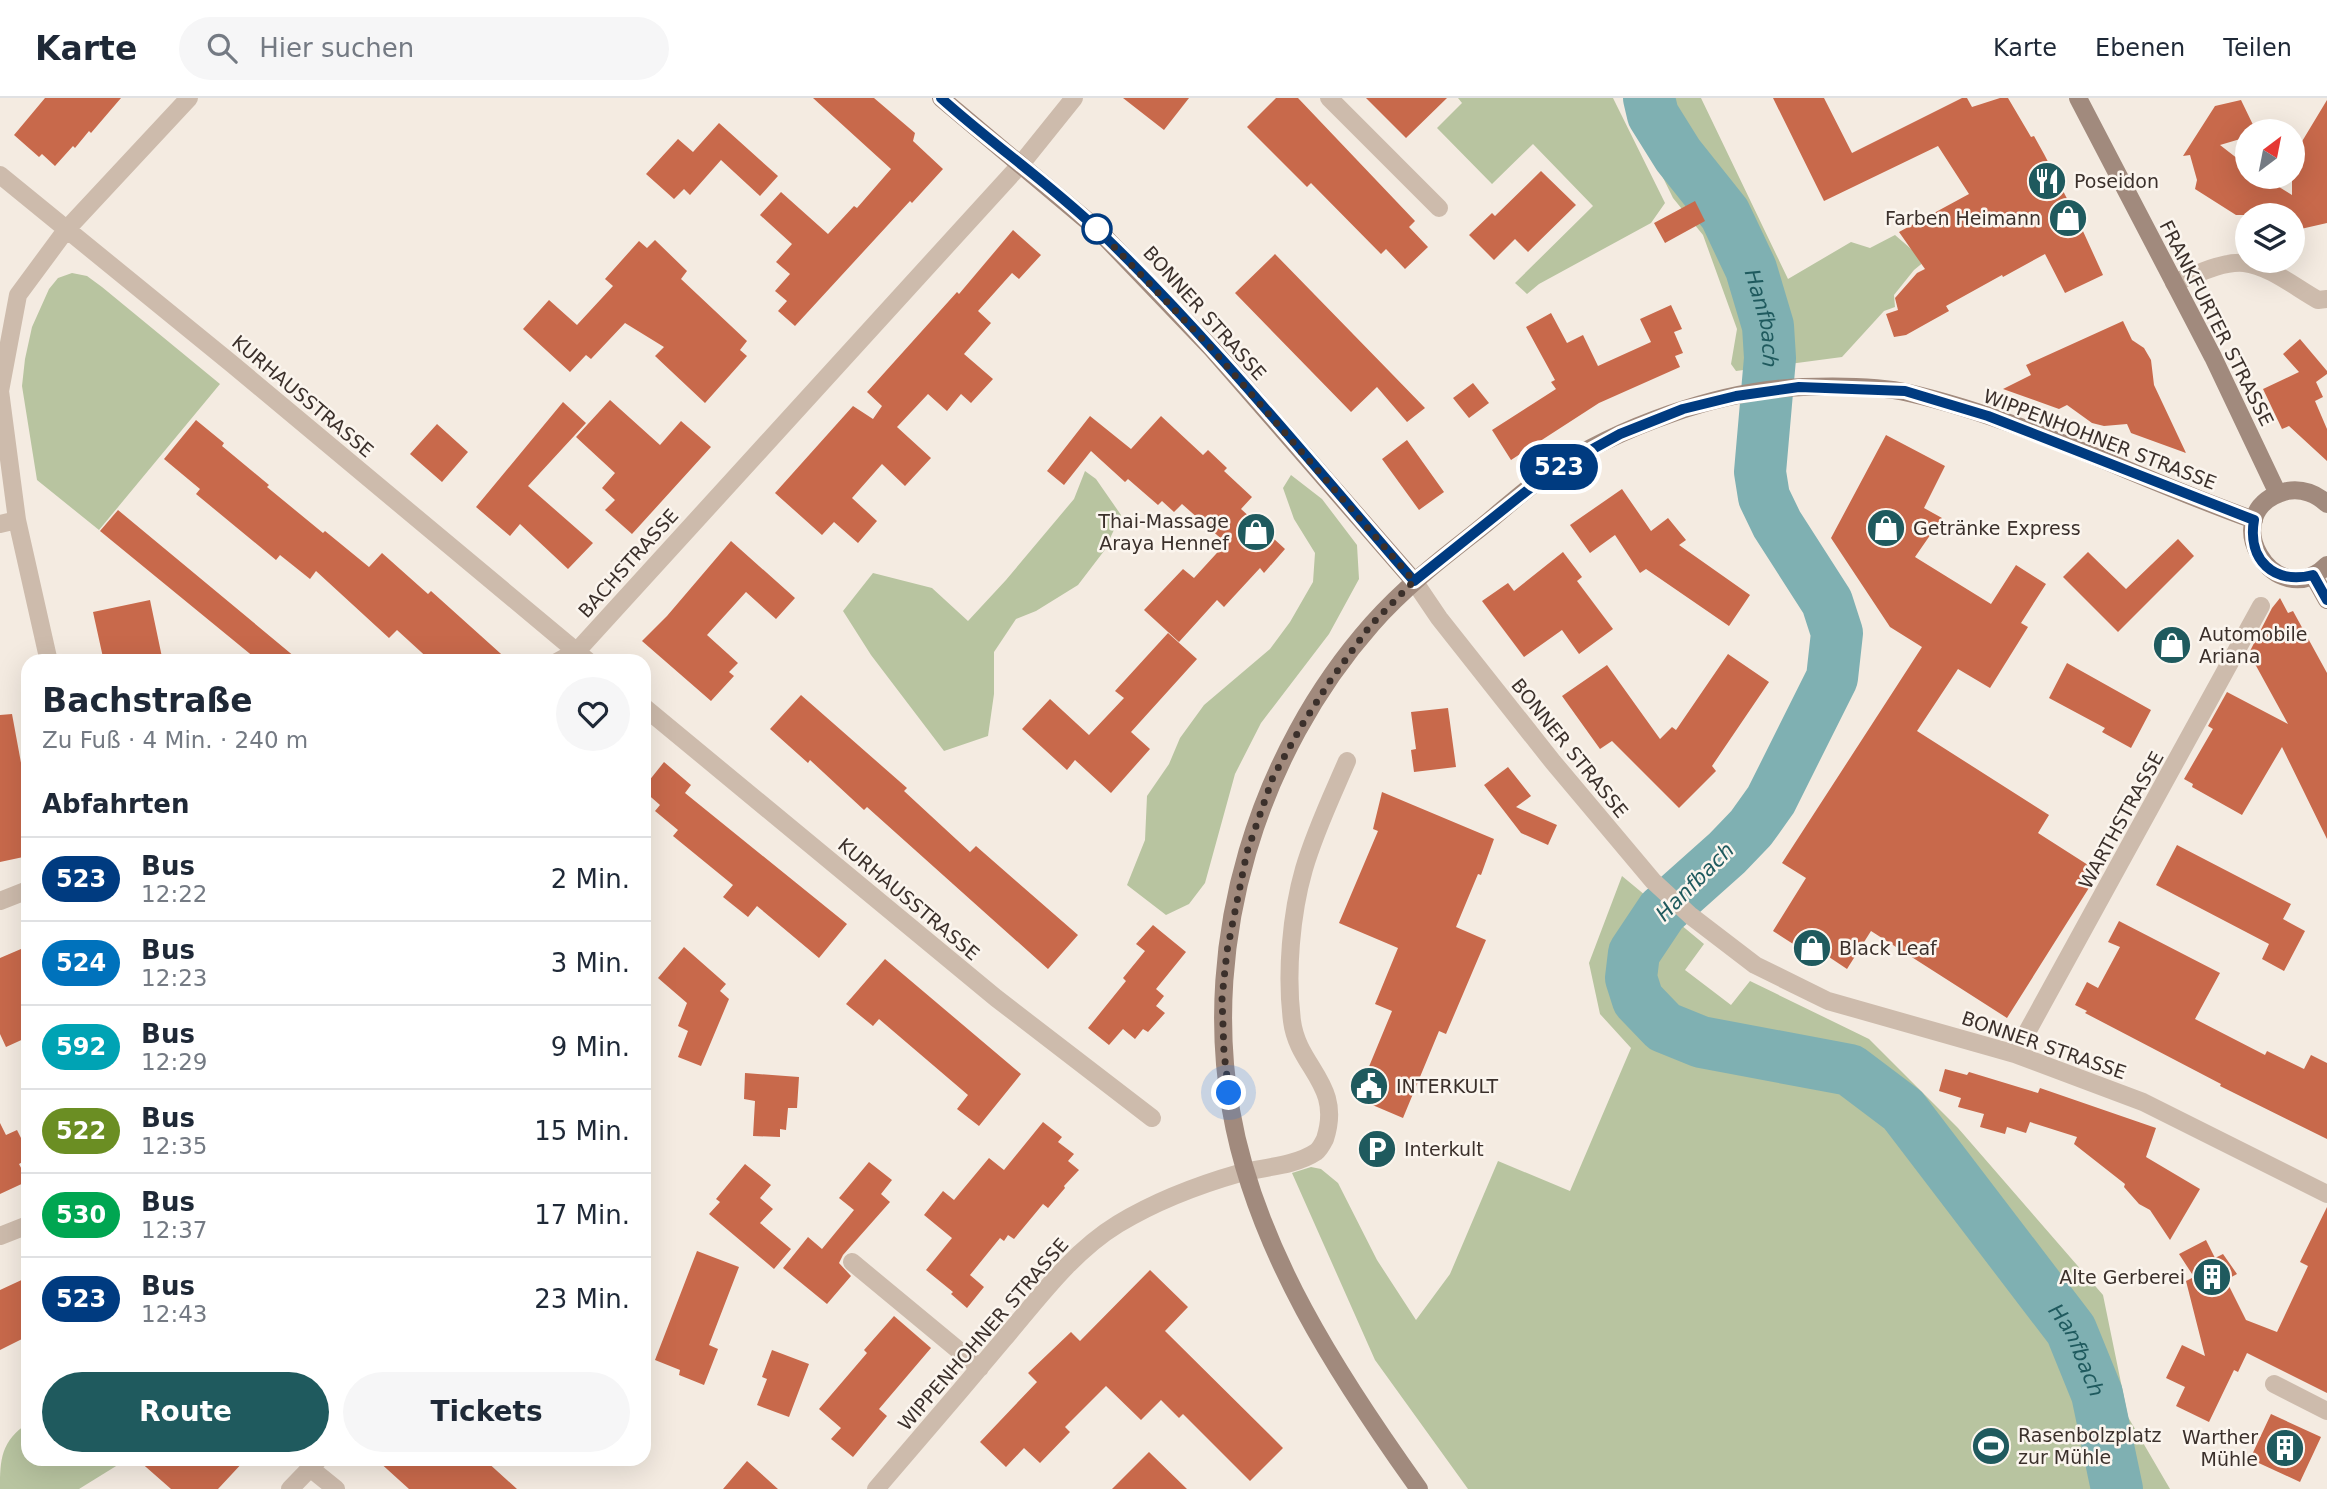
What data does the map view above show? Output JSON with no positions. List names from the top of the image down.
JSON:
{
  "streets": {
    "main road": ["BONNER STRASSE", "FRANKFURTER STRASSE", "WIPPENHOHNER STRASSE"],
    "street": ["KURHAUSSTRASSE", "BACHSTRASSE", "WARTHSTRASSE"]
  },
  "crossings": [
    ["BONNER STRASSE", "WIPPENHOHNER STRASSE"],
    ["BONNER STRASSE", "BACHSTRASSE"],
    ["BONNER STRASSE", "WARTHSTRASSE"]
  ],
  "water": ["Hanfbach"],
  "places": {
    "restaurant": ["Poseidon"],
    "shop": [
      "Farben Heimann",
      "Getränke Express",
      "Thai-Massage Araya Hennef",
      "Automobile Ariana",
      "Black Leaf"
    ],
    "public building": ["INTERKULT"],
    "parking": ["Interkult"],
    "building": ["Alte Gerberei", "Warther Mühle"],
    "sports": ["Rasenbolzplatz zur Mühle"]
  },
  "lines": ["bus line 523"],
  "north": "top right",
  "page": {
    "header": "Karte",
    "search": "Hier suchen",
    "nav": ["Karte", "Ebenen", "Teilen"],
    "on_map": "523",
    "heading": [
      ["Bachstraße", "Zu Fuß · 4 Min. · 240 m"],
      "Abfahrten"
    ],
    "list": [
      {
        "mark": "523",
        "name": "Bus",
        "note": "12:22",
        "value": "2 Min."
      },
      {
        "mark": "524",
        "name": "Bus",
        "note": "12:23",
        "value": "3 Min."
      },
      {
        "mark": "592",
        "name": "Bus",
        "note": "12:29",
        "value": "9 Min."
      },
      {
        "mark": "522",
        "name": "Bus",
        "note": "12:35",
        "value": "15 Min."
      },
      {
        "mark": "530",
        "name": "Bus",
        "note": "12:37",
        "value": "17 Min."
      },
      {
        "mark": "523",
        "name": "Bus",
        "note": "12:43",
        "value": "23 Min."
      }
    ],
    "buttons": ["Route", "Tickets"]
  }
}
